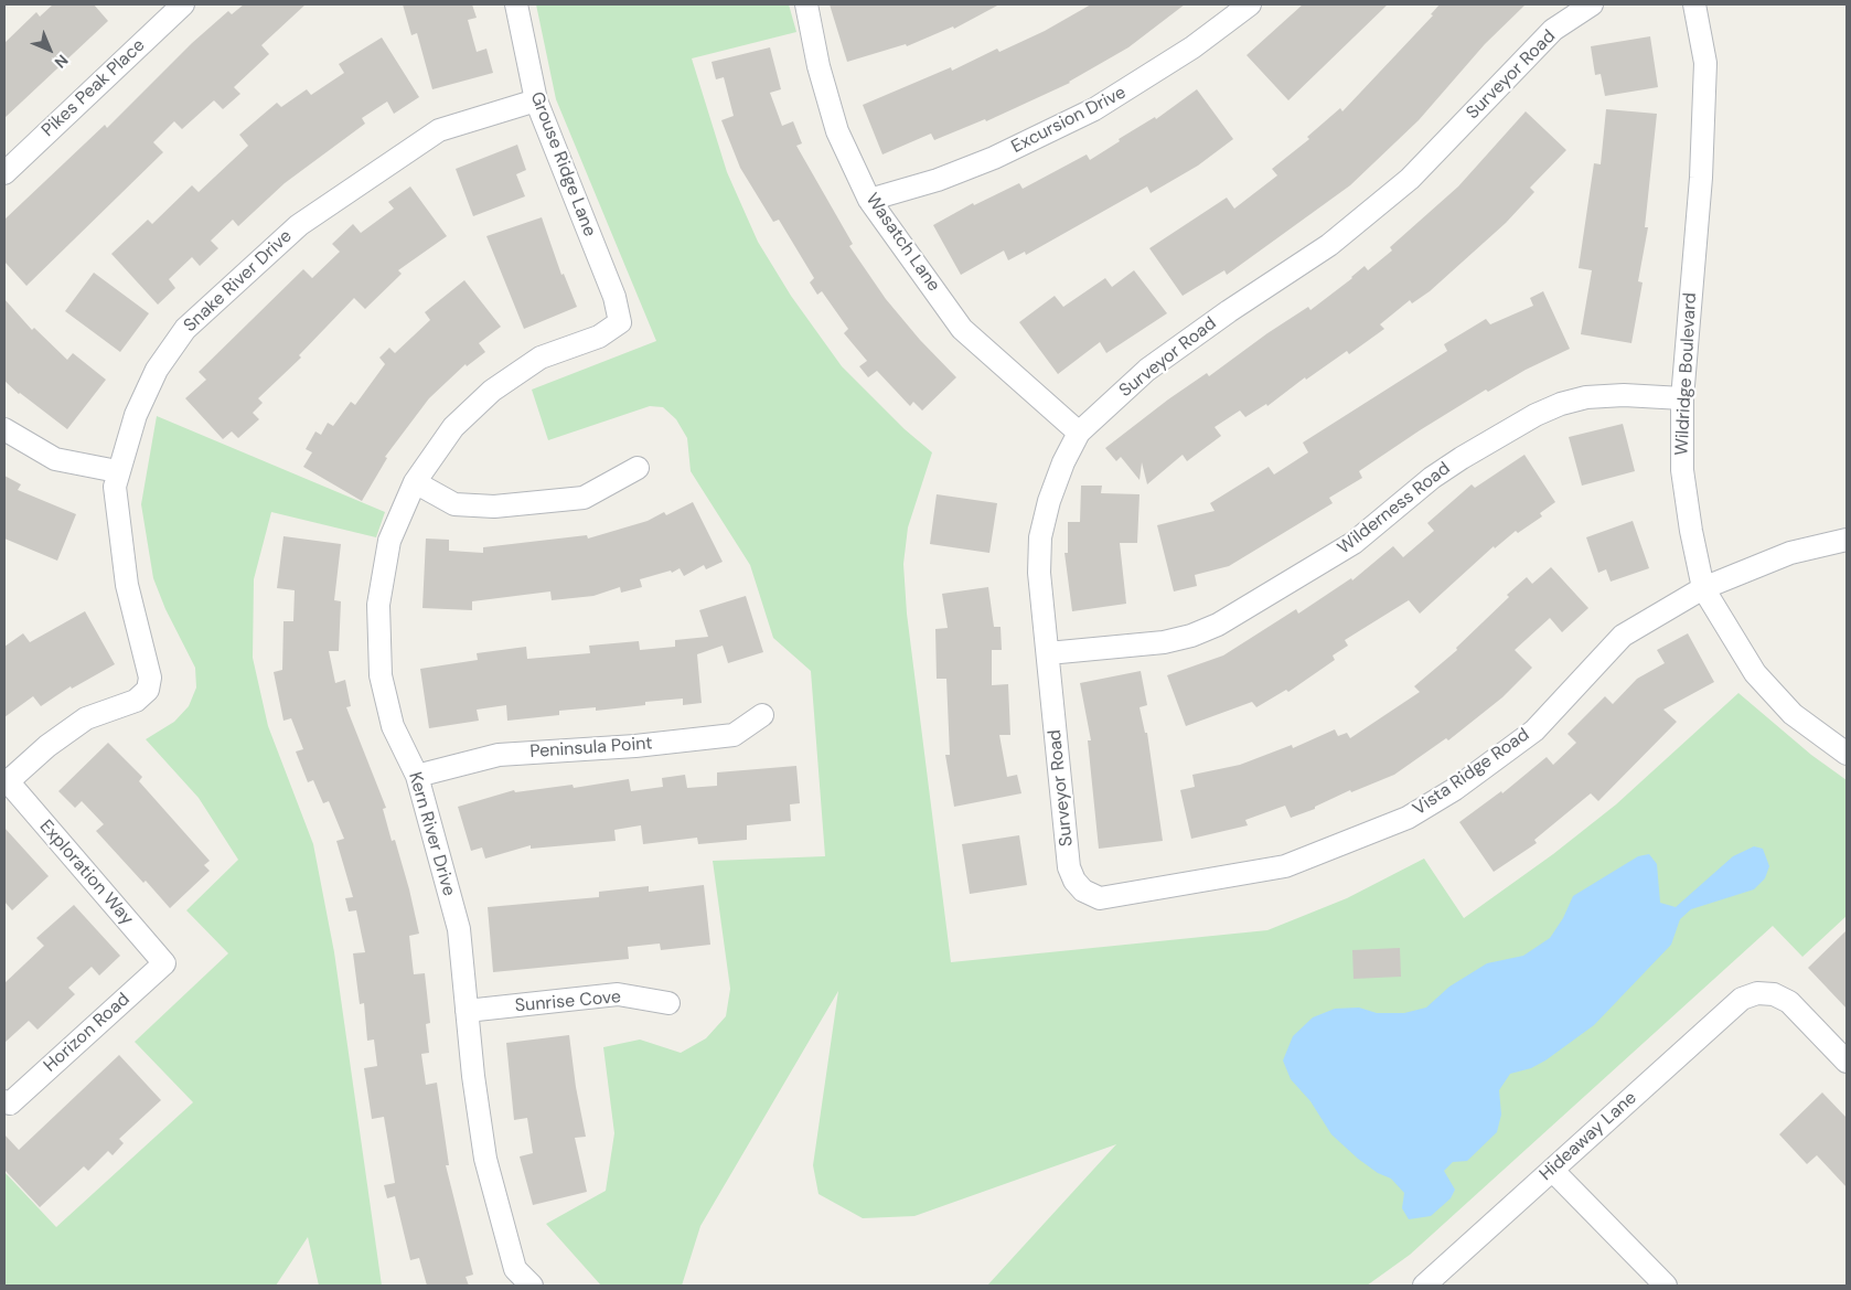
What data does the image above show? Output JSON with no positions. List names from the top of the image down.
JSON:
{
  "streets": {
    "street": [
      "Surveyor Road",
      "Pikes Peak Place",
      "Excursion Drive",
      "Grouse Ridge Lane",
      "Wasatch Lane",
      "Snake River Drive",
      "Wildridge Boulevard",
      "Wilderness Road",
      "Peninsula Point",
      "Vista Ridge Road",
      "Kern River Drive",
      "Exploration Way",
      "Sunrise Cove",
      "Horizon Road",
      "Hideaway Lane"
    ]
  },
  "crossings": [
    ["Surveyor Road", "Wasatch Lane"],
    ["Surveyor Road", "Wilderness Road"],
    ["Surveyor Road", "Vista Ridge Road"],
    ["Excursion Drive", "Wasatch Lane"],
    ["Grouse Ridge Lane", "Snake River Drive"],
    ["Grouse Ridge Lane", "Kern River Drive"],
    ["Snake River Drive", "Exploration Way"],
    ["Wildridge Boulevard", "Wilderness Road"],
    ["Wildridge Boulevard", "Vista Ridge Road"],
    ["Peninsula Point", "Kern River Drive"],
    ["Kern River Drive", "Sunrise Cove"],
    ["Exploration Way", "Horizon Road"]
  ],
  "north": "bottom right"
}
